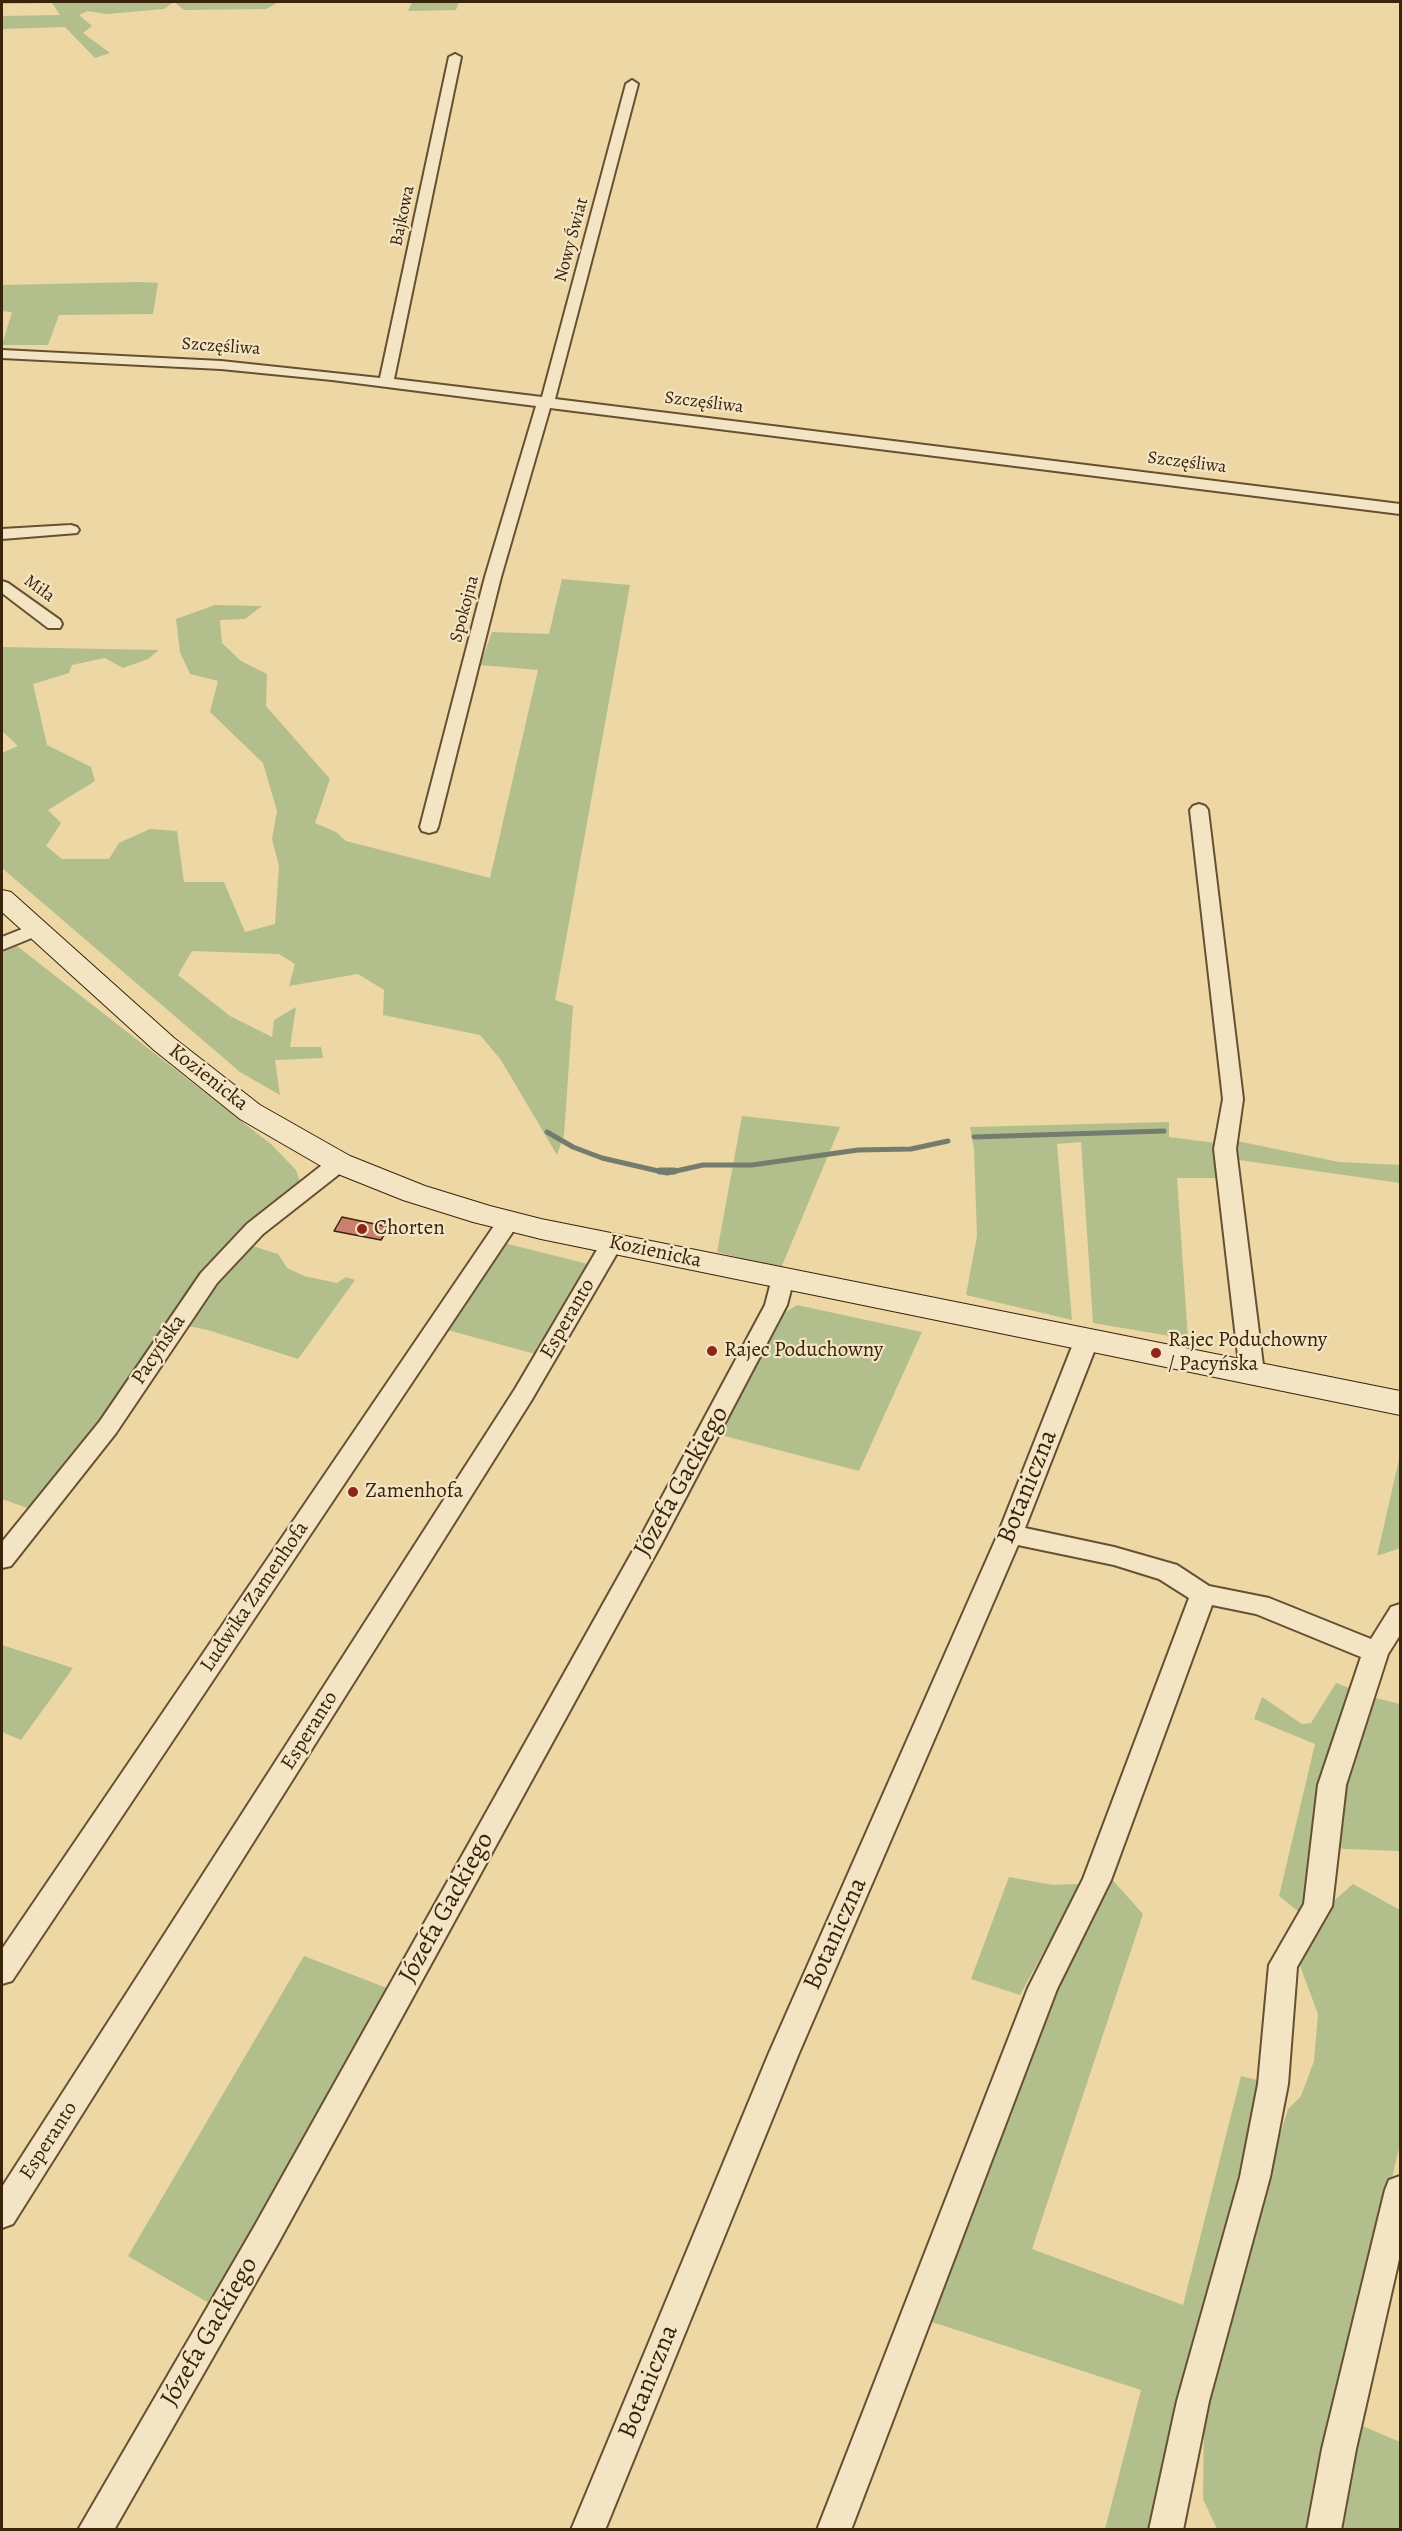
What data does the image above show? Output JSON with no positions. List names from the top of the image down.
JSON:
{
  "streets": {
    "main road": ["Kozienicka"],
    "street": [
      "Bajkowa",
      "Nowy Świat",
      "Szczęśliwa",
      "Miła",
      "Spokojna",
      "Esperanto",
      "Pacyńska",
      "Józefa Gackiego",
      "Botaniczna",
      "Ludwika Zamenhofa"
    ]
  },
  "crossings": [
    ["Bajkowa", "Szczęśliwa"],
    ["Nowy Świat", "Szczęśliwa"],
    ["Nowy Świat", "Spokojna"],
    ["Szczęśliwa", "Spokojna"],
    ["Kozienicka", "Esperanto"],
    ["Kozienicka", "Pacyńska"],
    ["Kozienicka", "Józefa Gackiego"],
    ["Kozienicka", "Botaniczna"],
    ["Kozienicka", "Ludwika Zamenhofa"]
  ],
  "places": [
    "Chorten",
    "Rajec Poduchowny",
    "Rajec Poduchowny / Pacyńska",
    "Zamenhofa"
  ]
}
